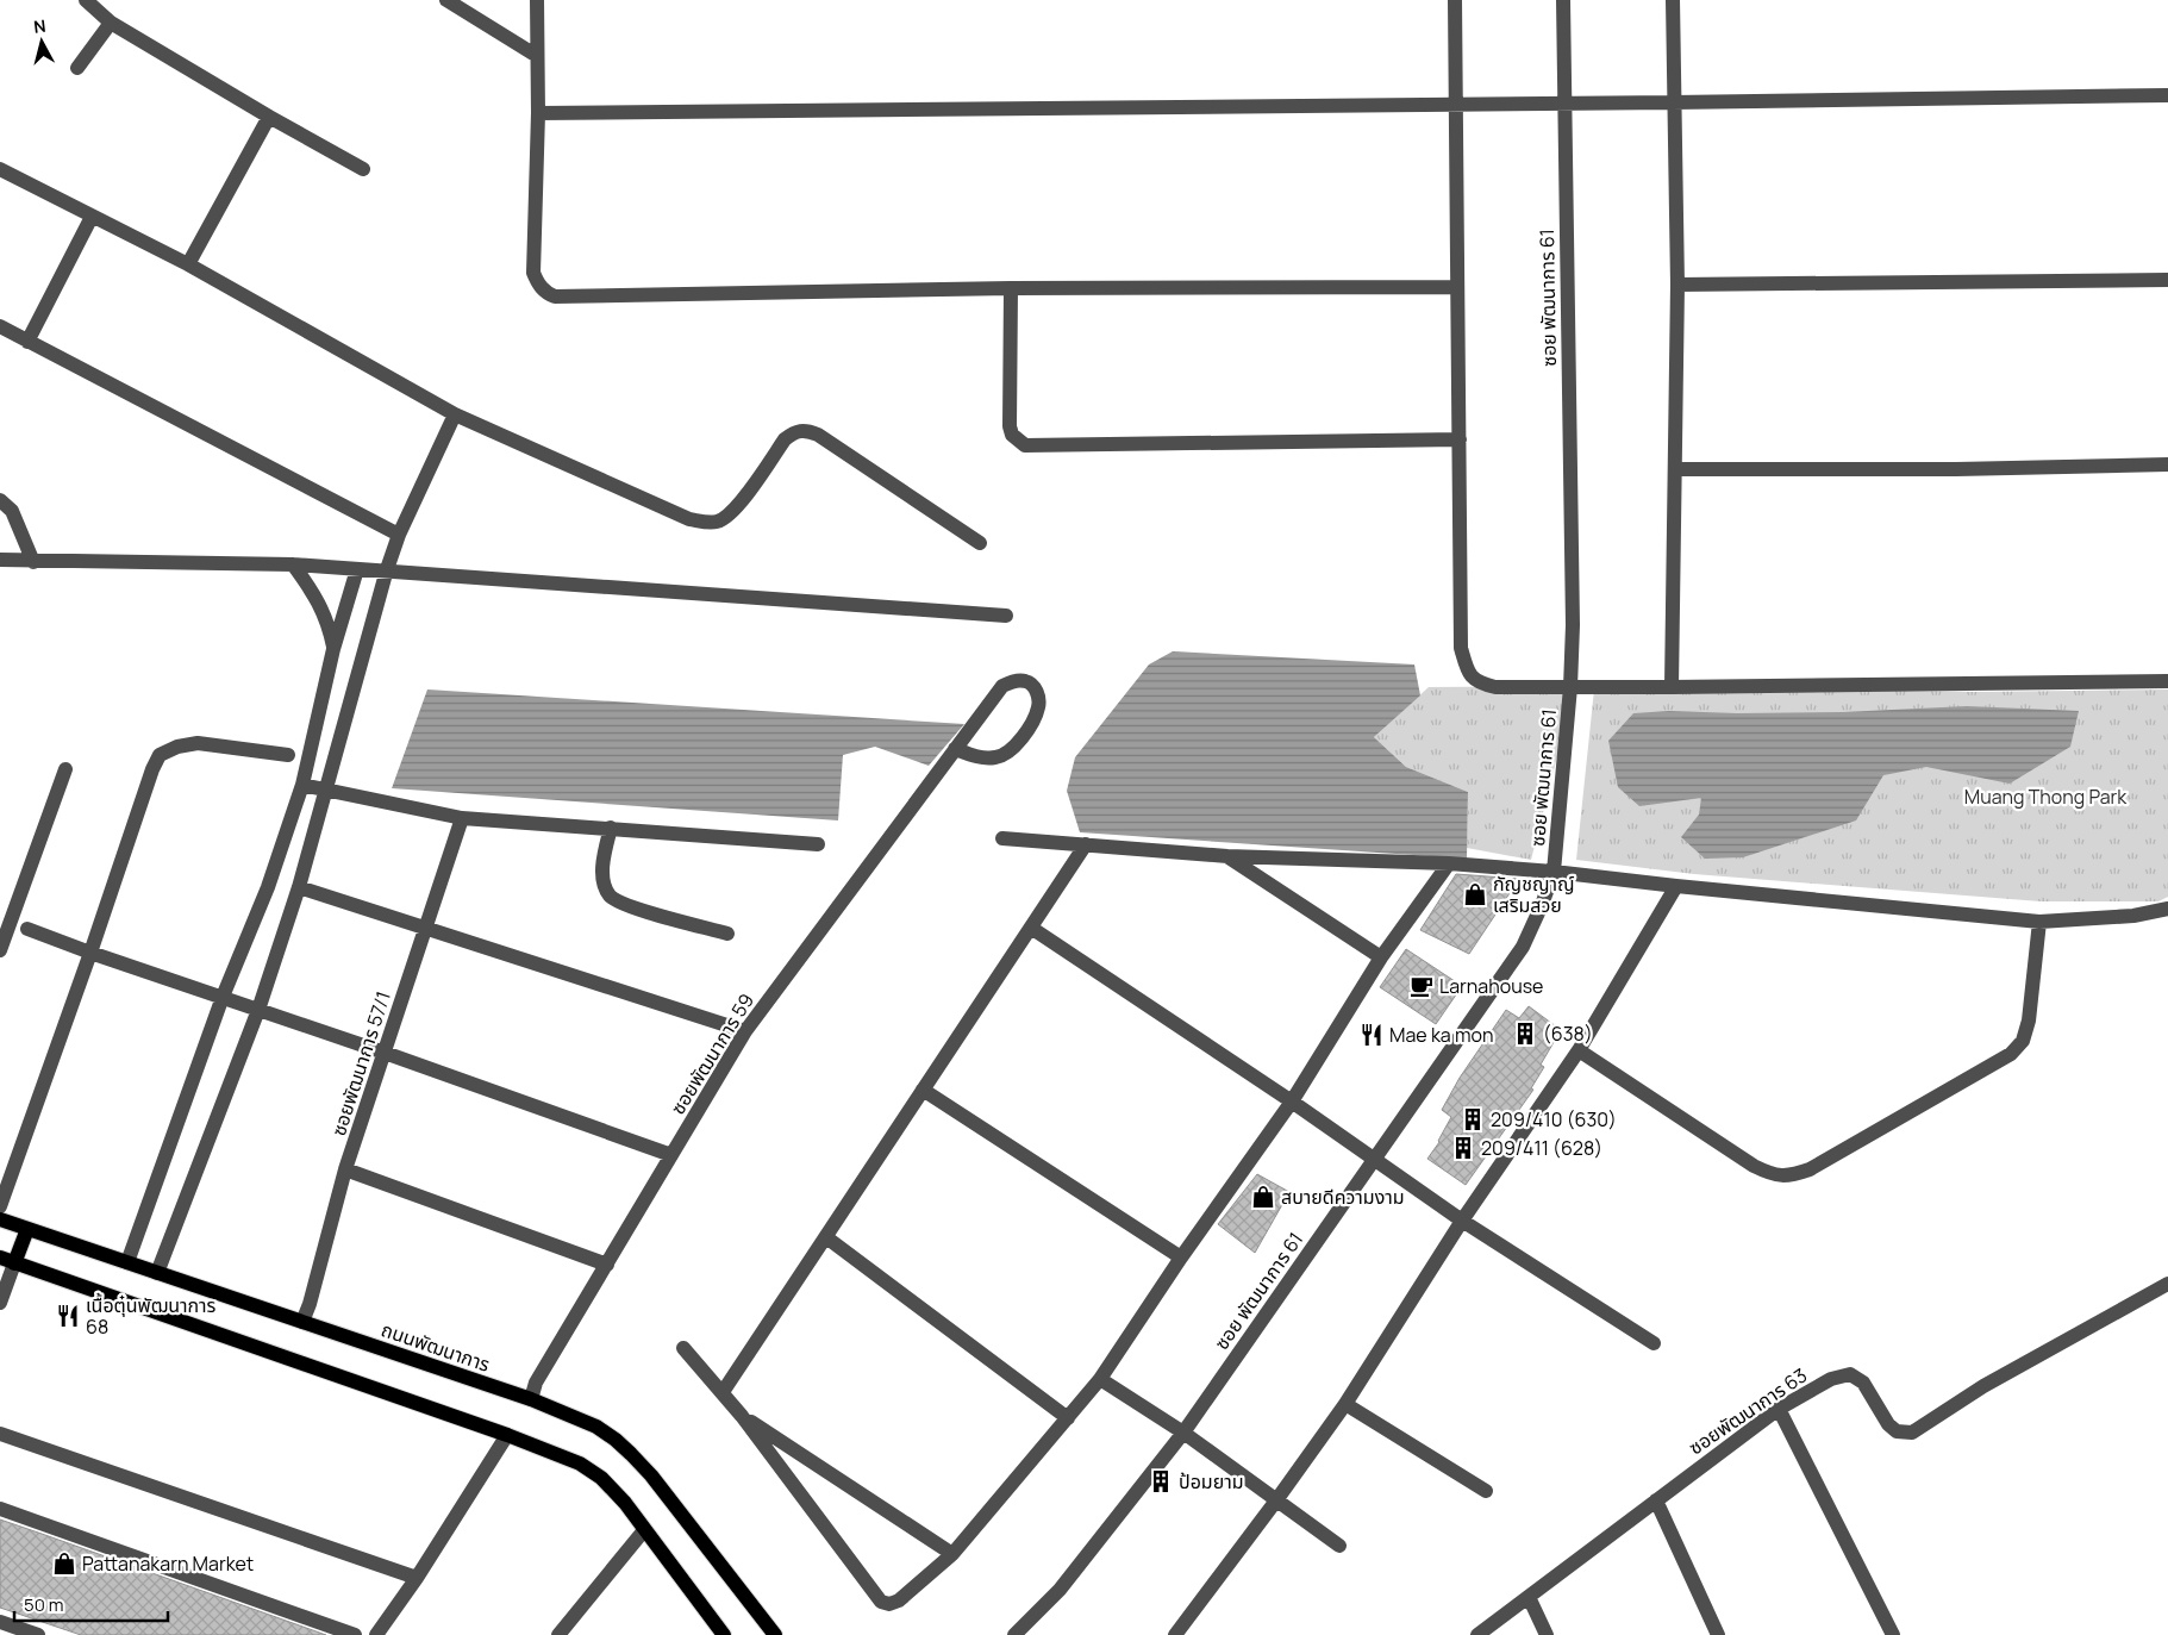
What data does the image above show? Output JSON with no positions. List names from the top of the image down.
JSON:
{
  "streets": {
    "main road": ["ถนนพัฒนาการ"],
    "street": [
      "ซอย พัฒนาการ 61",
      "ซอยพัฒนาการ 59",
      "ซอยพัฒนาการ 57/1",
      "ซอยพัฒนาการ 63"
    ]
  },
  "crossings": [
    ["ซอยพัฒนาการ 59", "ถนนพัฒนาการ"],
    ["ซอยพัฒนาการ 57/1", "ถนนพัฒนาการ"]
  ],
  "parks": ["Muang Thong Park"],
  "places": {
    "shop": ["กัญชญาญ์ เสริมสวย", "สบายดีความงาม", "Pattanakarn Market"],
    "cafe": ["Larnahouse"],
    "building": [
      "(638)",
      "209/410 (630)",
      "209/411 (628)",
      "ป้อมยาม"
    ],
    "restaurant": ["Mae ka mon", "เนื้อตุ๋นพัฒนาการ 68"]
  },
  "scale_bar": "50 m",
  "north": "top"
}
